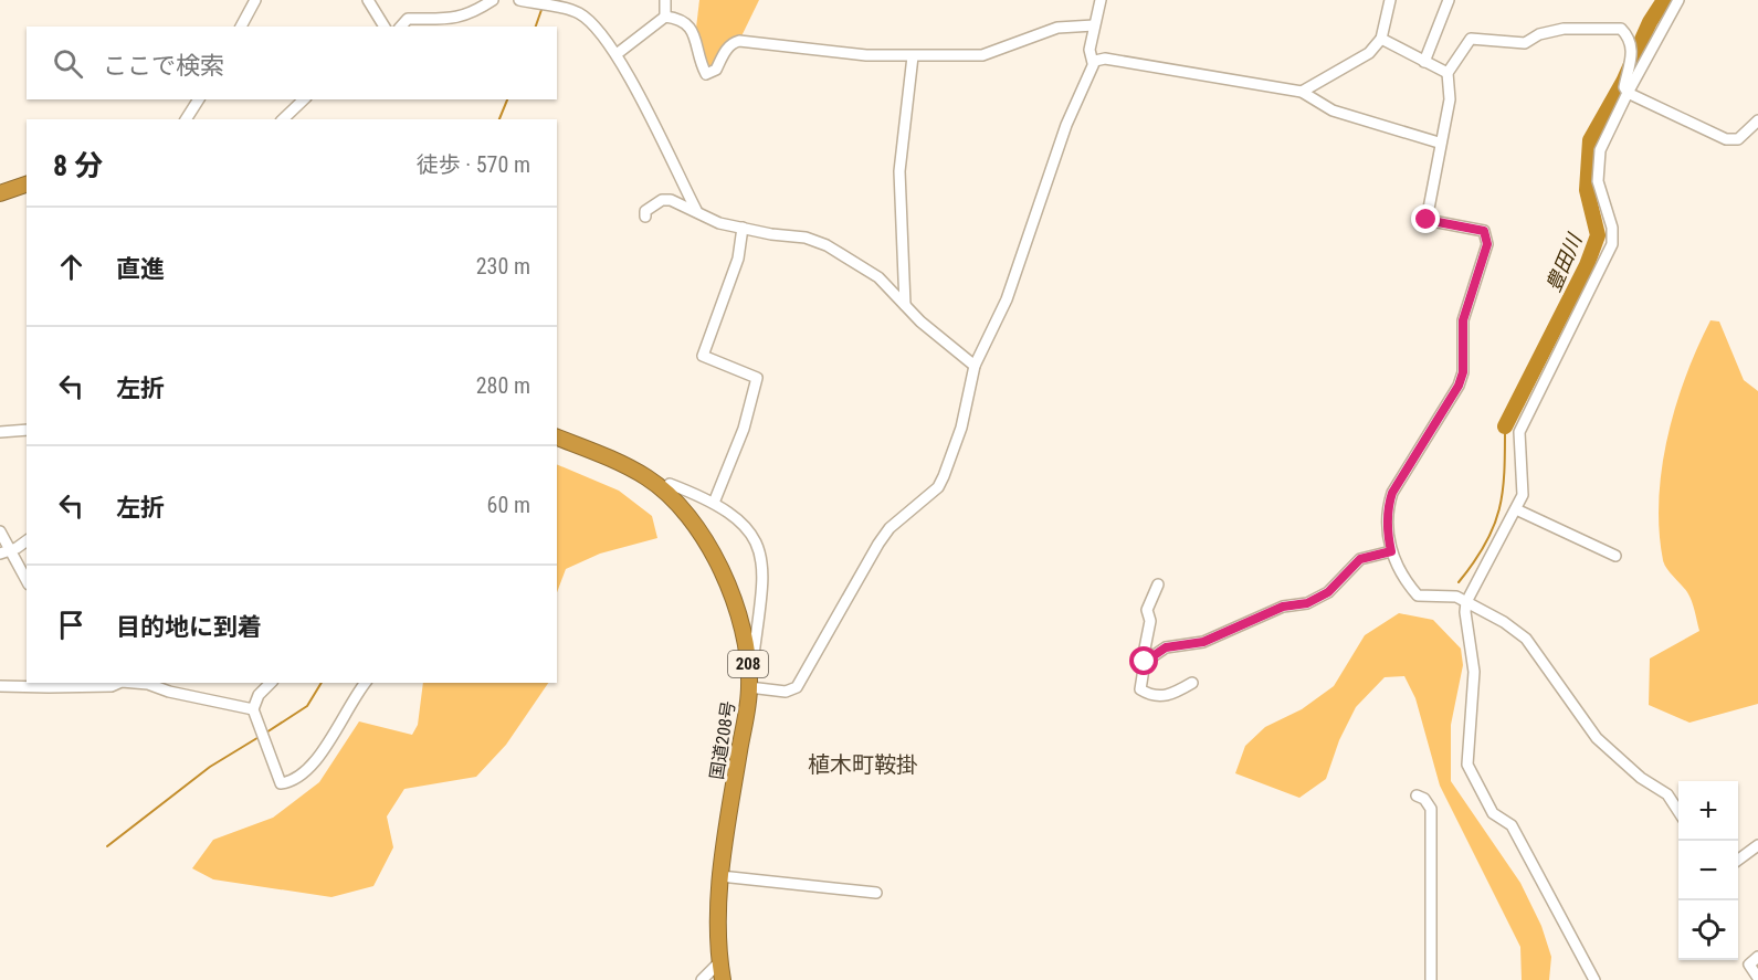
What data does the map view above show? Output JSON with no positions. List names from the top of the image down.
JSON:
{
  "streets": {
    "highway": ["208", "国道208号"]
  },
  "districts": ["植木町鞍掛"],
  "water": ["豊田川"],
  "page": {
    "search": "ここで検索",
    "heading": ["8 分", "徒歩 · 570 m"],
    "list": [
      ["直進", "230 m"],
      ["左折", "280 m"],
      ["左折", "60 m"],
      "目的地に到着"
    ],
    "map_buttons": ["+", "−"]
  }
}
